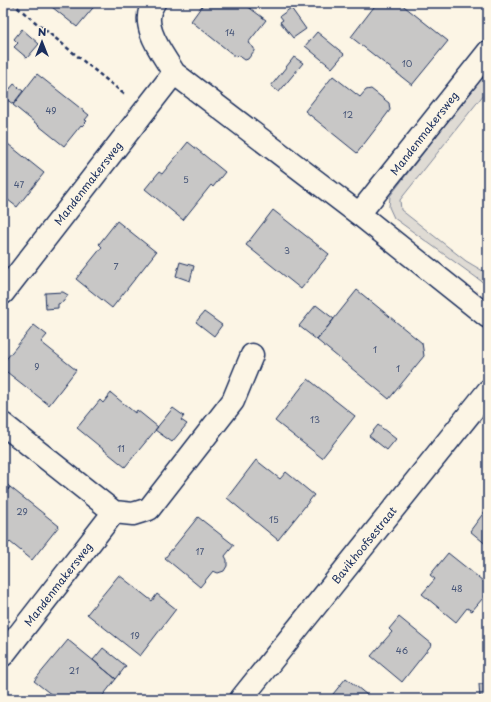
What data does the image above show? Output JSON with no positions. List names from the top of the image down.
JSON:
{
  "streets": {
    "street": ["Mandenmakersweg", "Bavikhoofsestraat"]
  },
  "house_numbers": [
    "14",
    "10",
    "49",
    "12",
    "5",
    "47",
    "3",
    "7",
    "1",
    "9",
    "1",
    "13",
    "11",
    "29",
    "15",
    "17",
    "48",
    "19",
    "46",
    "21"
  ],
  "north": "top"
}
